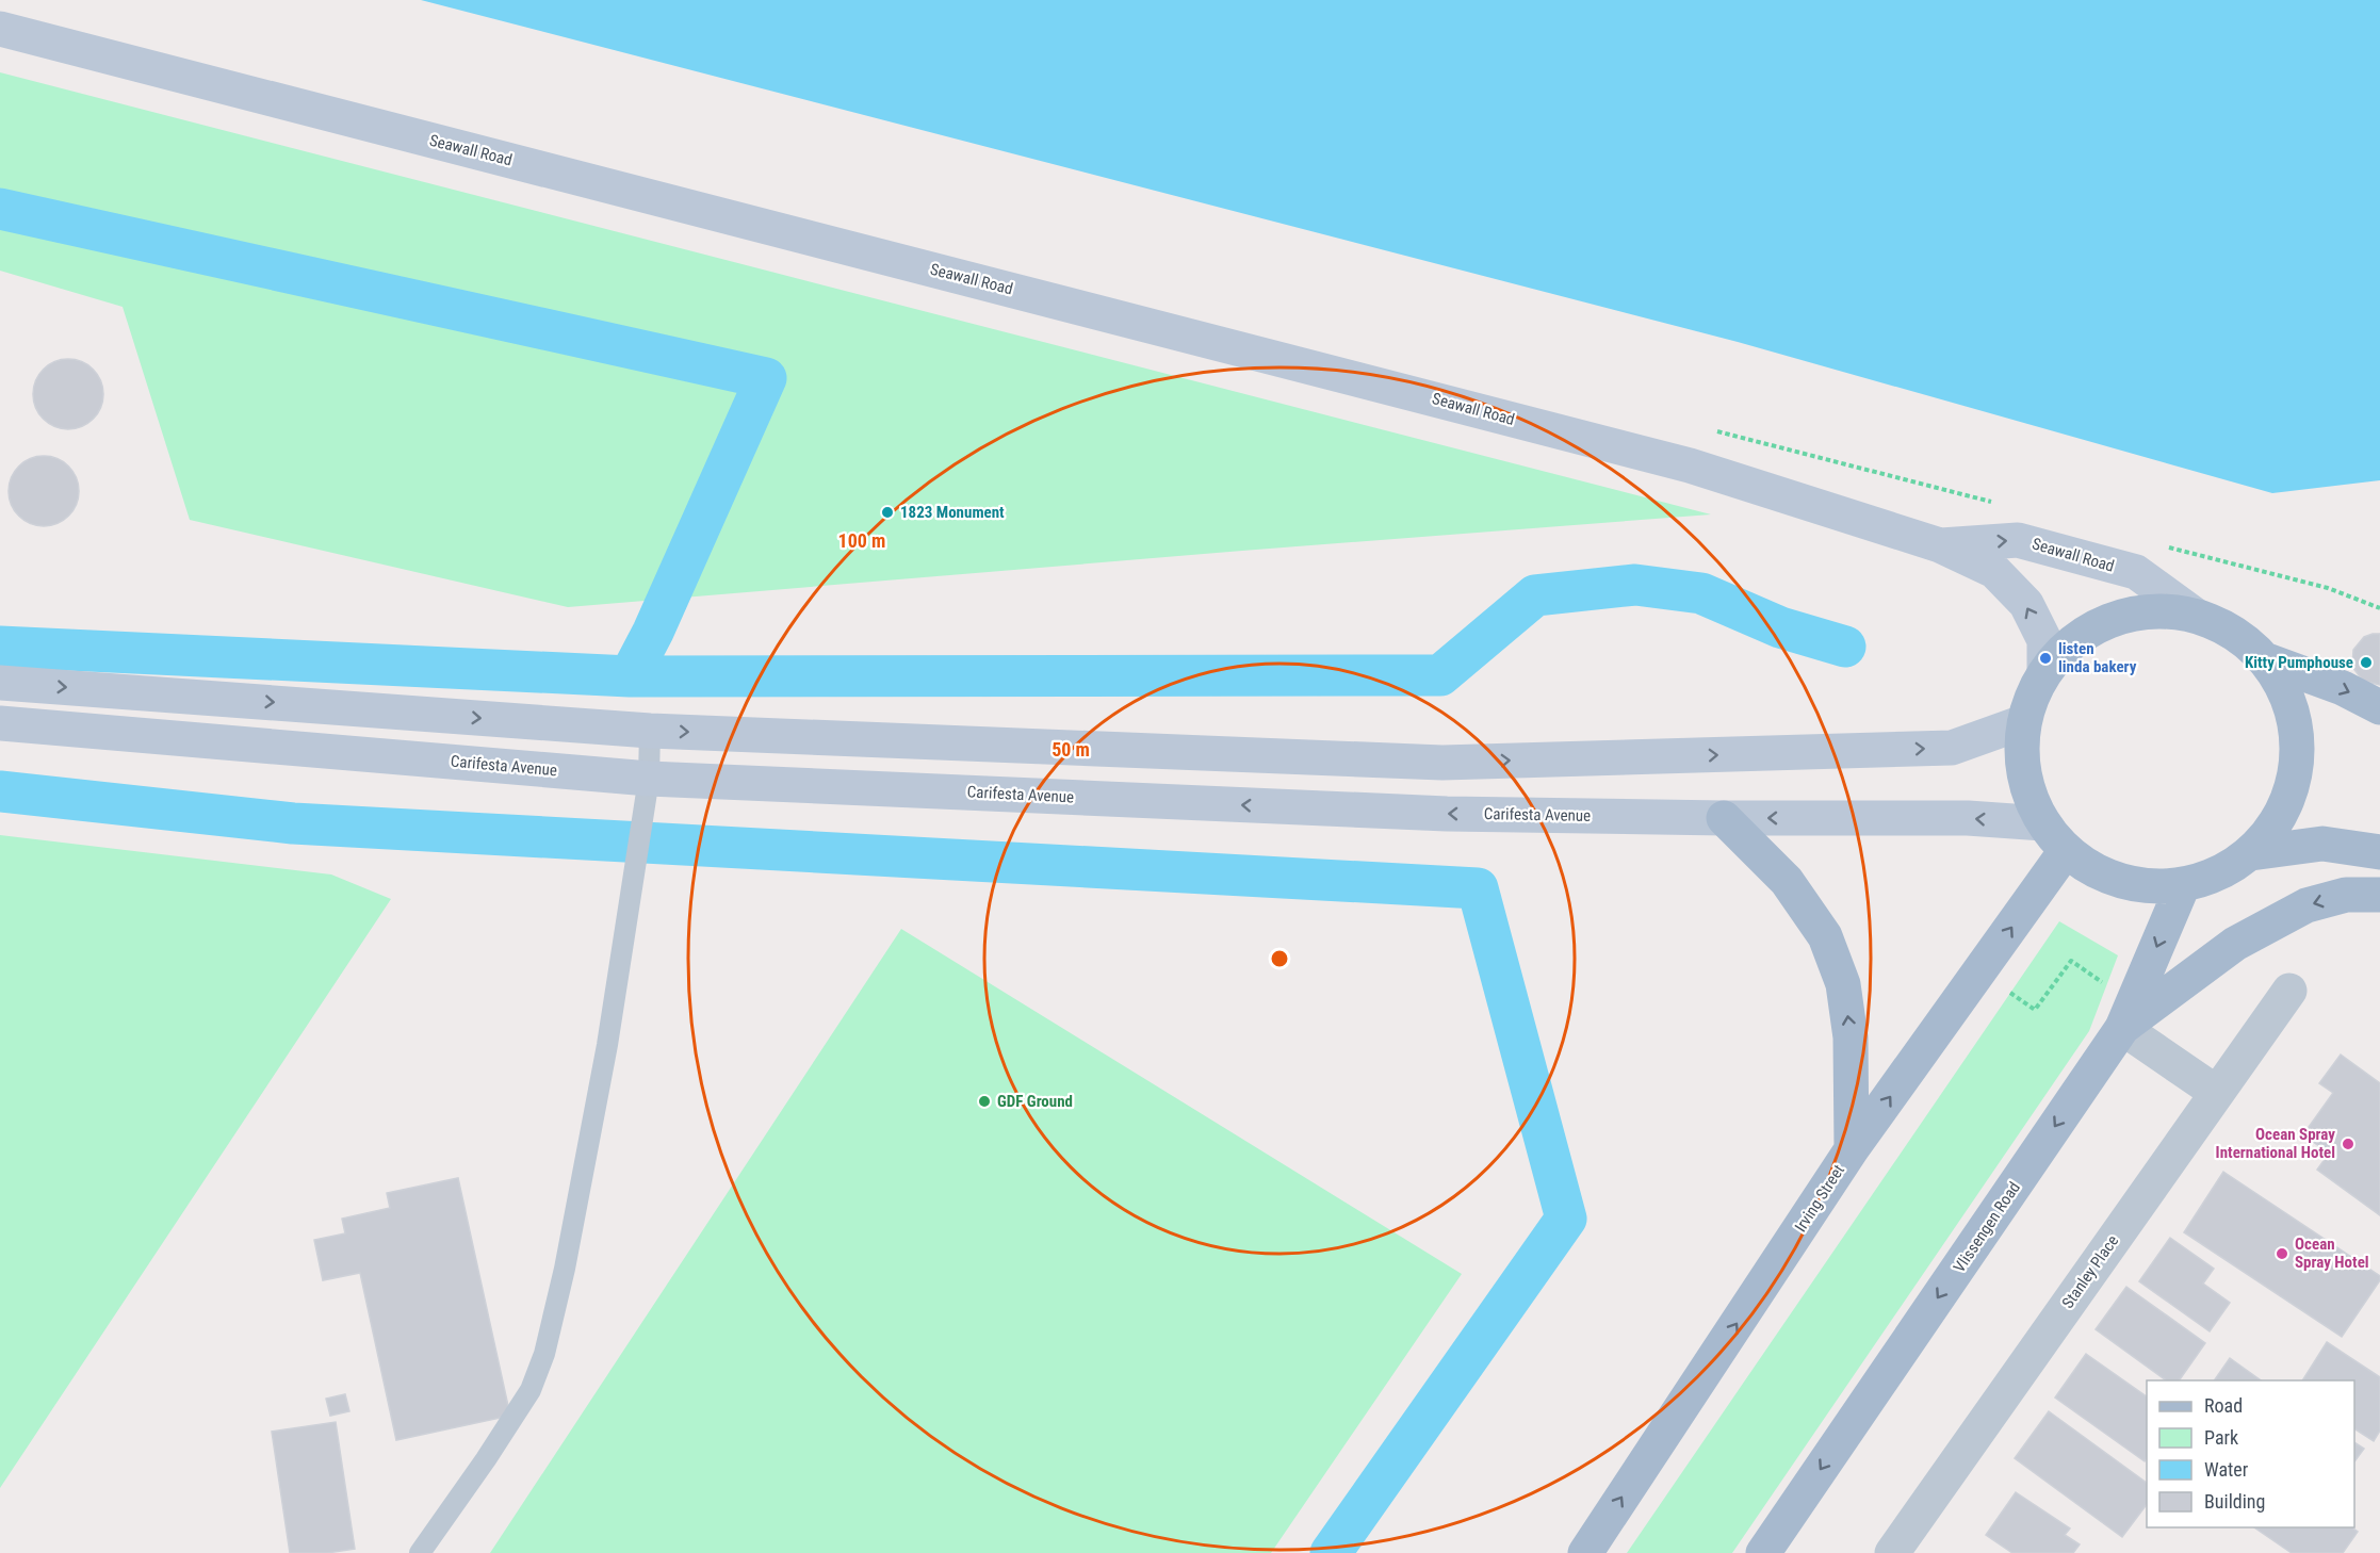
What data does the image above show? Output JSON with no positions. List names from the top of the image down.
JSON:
{
  "streets": {
    "main road": [
      "Seawall Road",
      "Carifesta Avenue",
      "Irving Street",
      "Vlissengen Road"
    ],
    "street": ["Stanley Place"]
  },
  "one_way": ["Irving Street", "Vlissengen Road"],
  "places": [
    "1823 Monument",
    "listen linda bakery",
    "Kitty Pumphouse",
    "GDF Ground",
    "Ocean Spray International Hotel",
    "Ocean Spray Hotel"
  ],
  "legend": [
    "Road",
    "Park",
    "Water",
    "Building"
  ],
  "rings": ["100 m", "50 m"]
}
